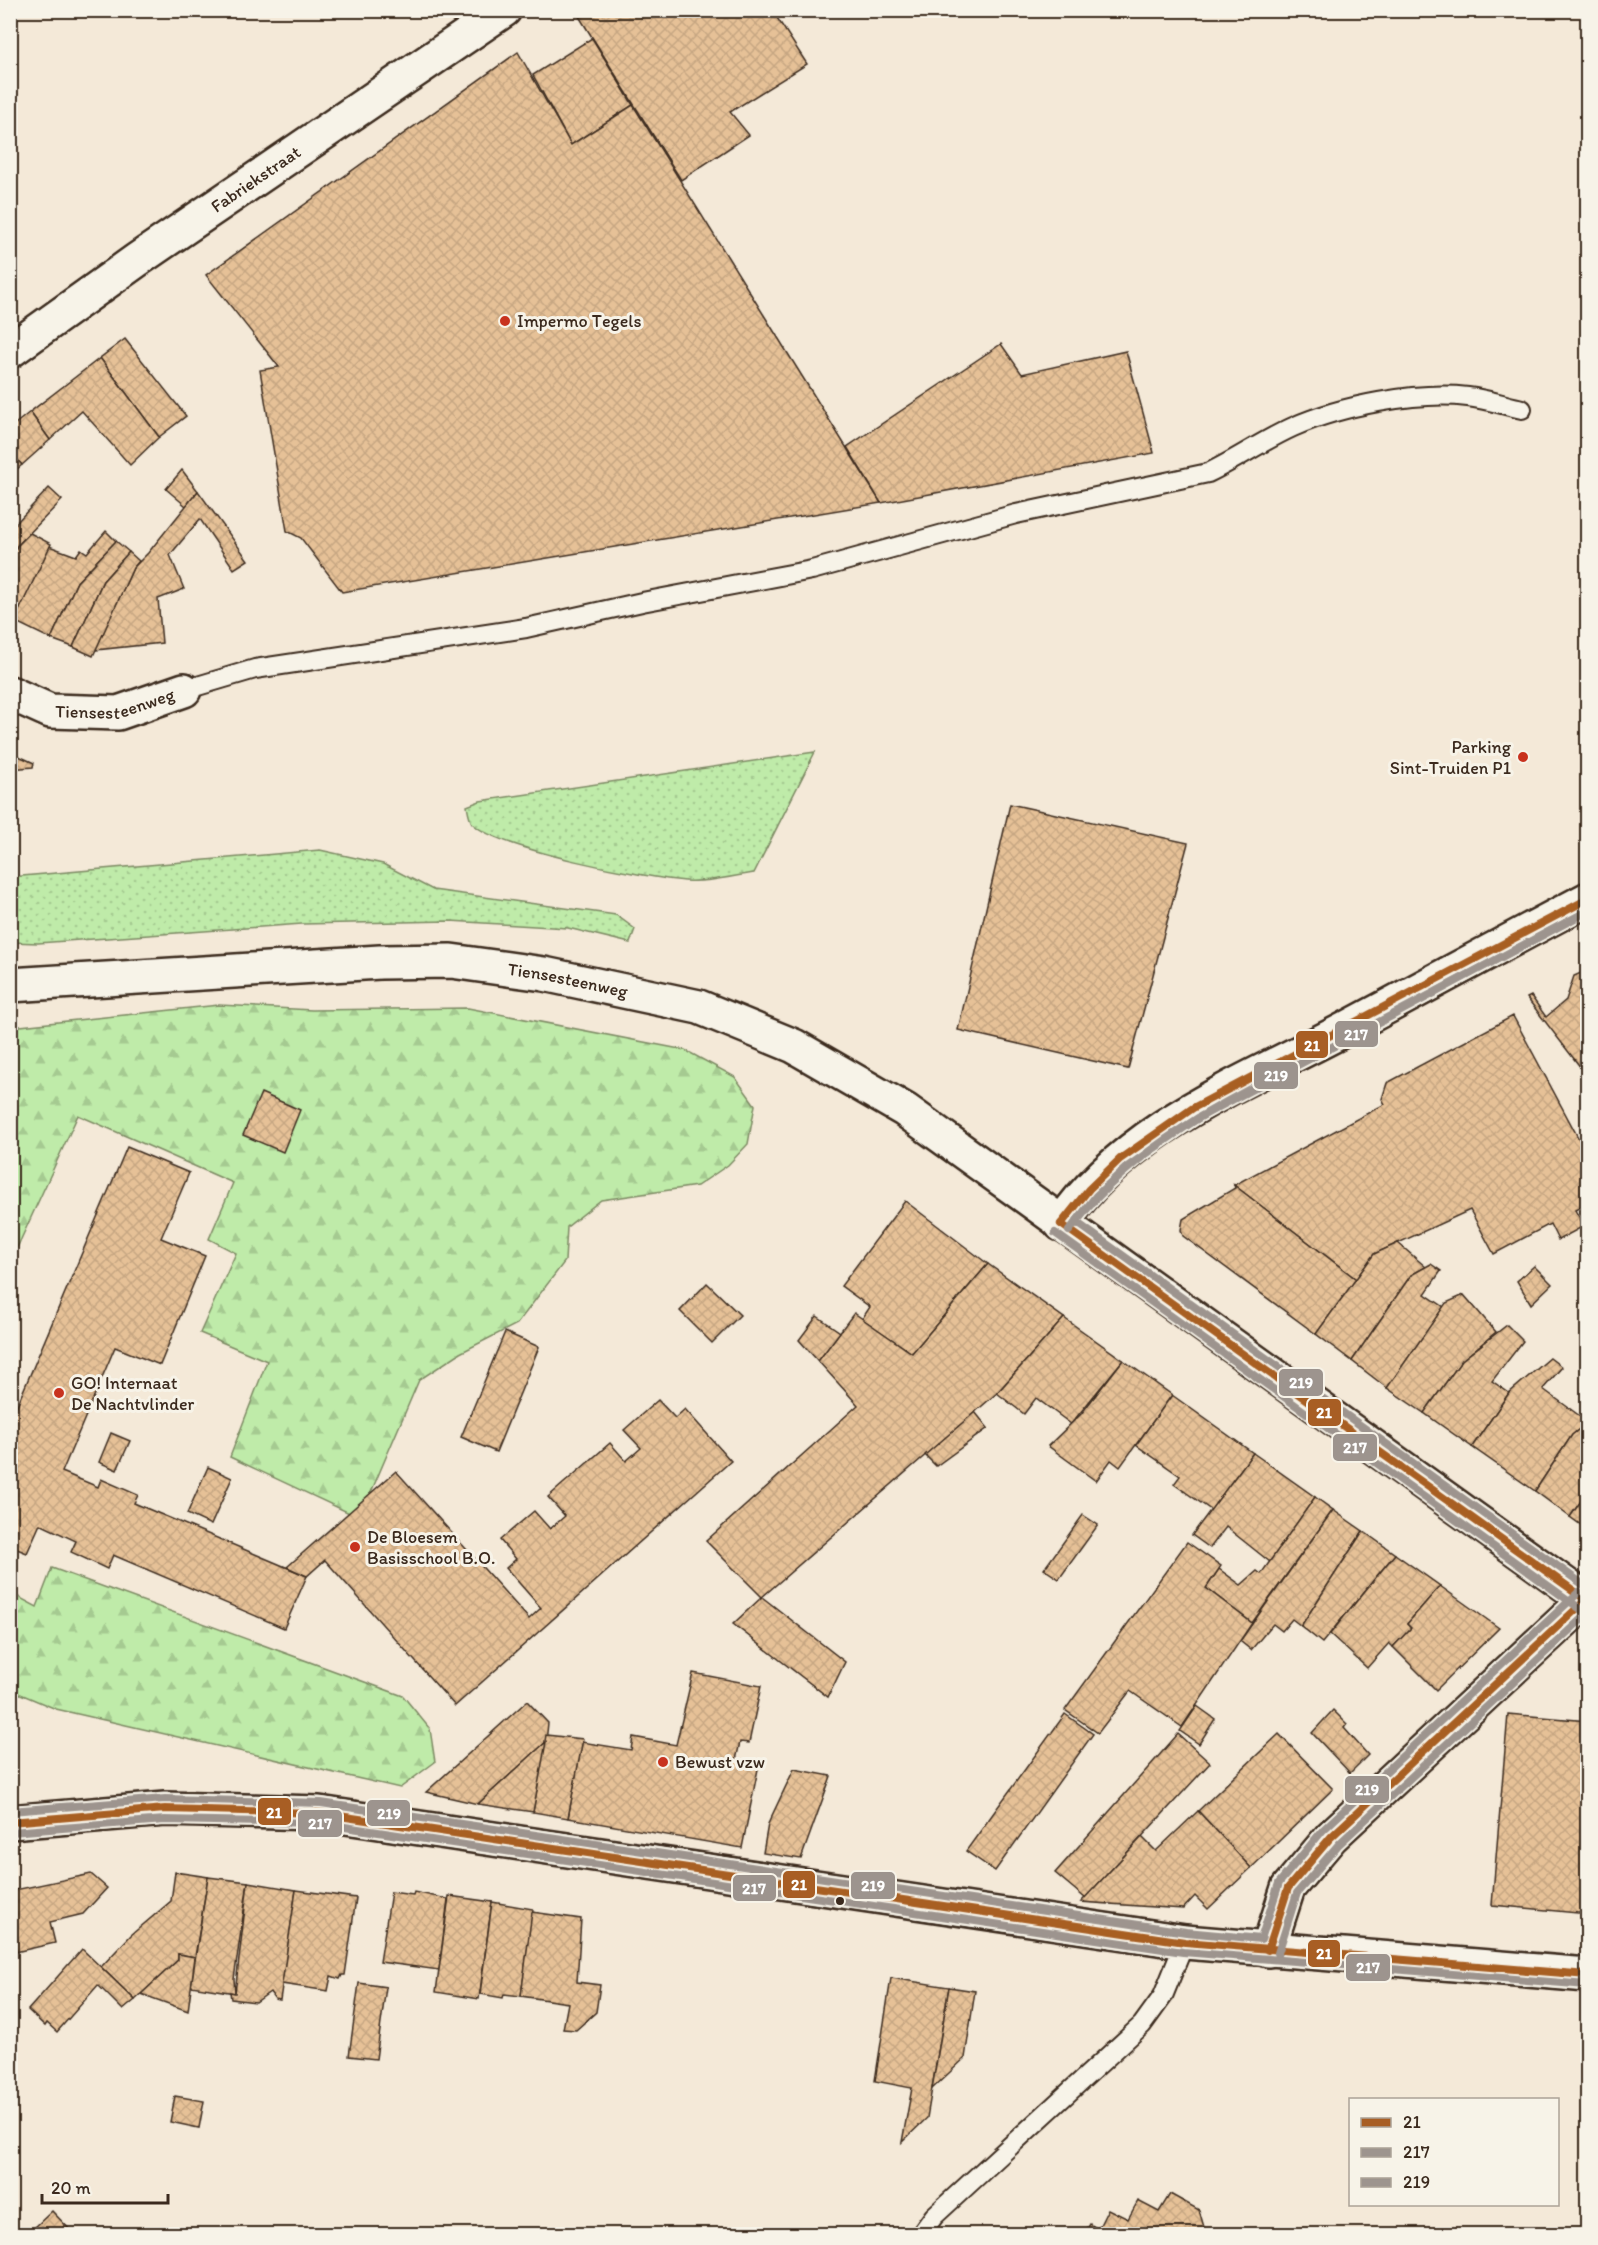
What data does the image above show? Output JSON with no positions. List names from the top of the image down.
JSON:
{
  "streets": {
    "street": ["Fabriekstraat", "Tiensesteenweg"]
  },
  "places": [
    "Impermo Tegels",
    "Parking Sint-Truiden P1",
    "GO! Internaat De Nachtvlinder",
    "De Bloesem Basisschool B.O.",
    "Bewust vzw"
  ],
  "lines": ["transit line 21", "transit line 217", "transit line 219"],
  "legend": ["21", "217", "219"],
  "scale_bar": "20 m"
}
